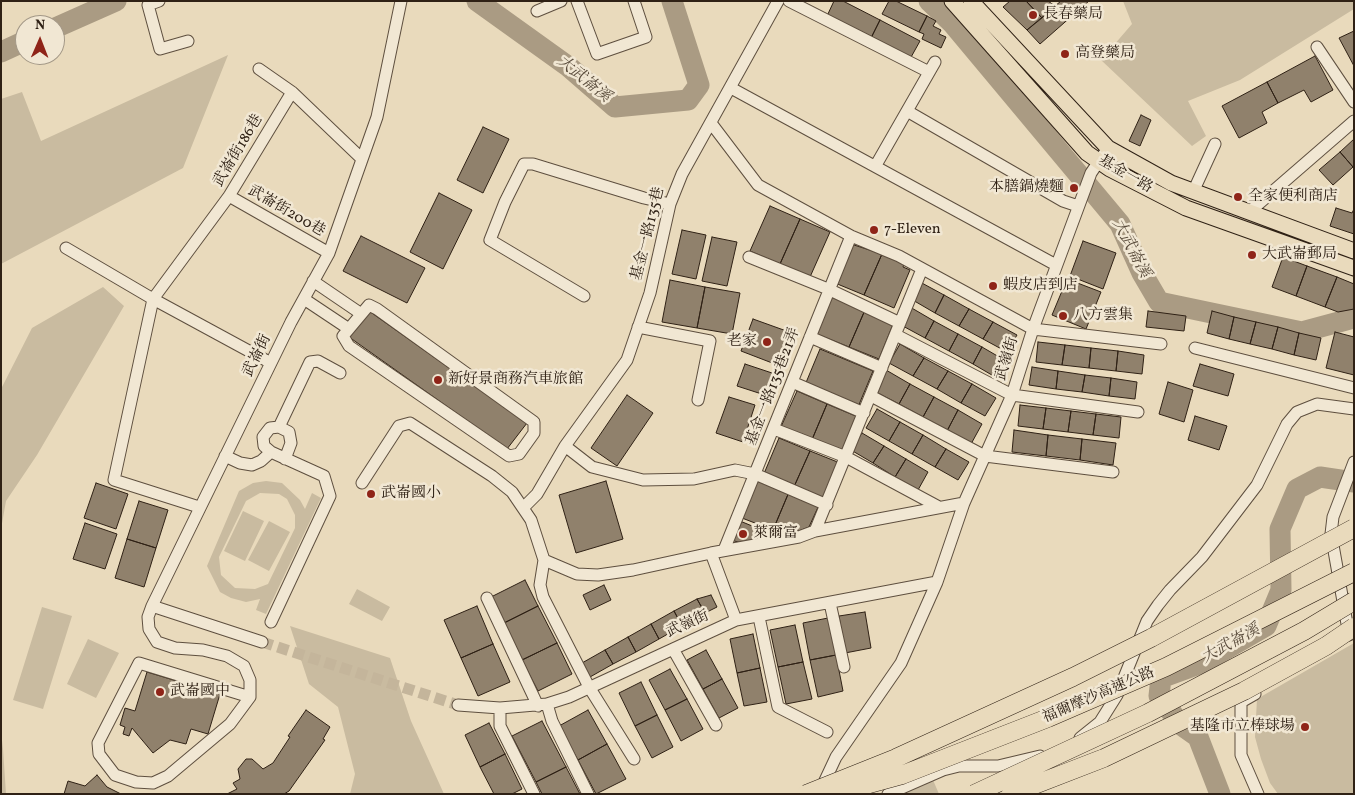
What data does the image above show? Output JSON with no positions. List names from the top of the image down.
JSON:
{
  "streets": {
    "highway": ["福爾摩沙高速公路"],
    "main road": ["基金一路"],
    "street": [
      "武崙街186巷",
      "武崙街200巷",
      "基金一路135巷",
      "武崙街",
      "武嶺街",
      "基金一路135巷21弄"
    ]
  },
  "crossings": [
    ["武崙街186巷", "武崙街200巷"],
    ["基金一路", "武嶺街"],
    ["武崙街200巷", "武崙街"]
  ],
  "water": ["大武崙溪"],
  "places": [
    "長春藥局",
    "高登藥局",
    "本膳鍋燒麵",
    "全家便利商店",
    "7-Eleven",
    "大武崙郵局",
    "蝦皮店到店",
    "八方雲集",
    "老家",
    "新好景商務汽車旅館",
    "武崙國小",
    "萊爾富",
    "武崙國中",
    "基隆市立棒球場"
  ],
  "north": "top"
}
